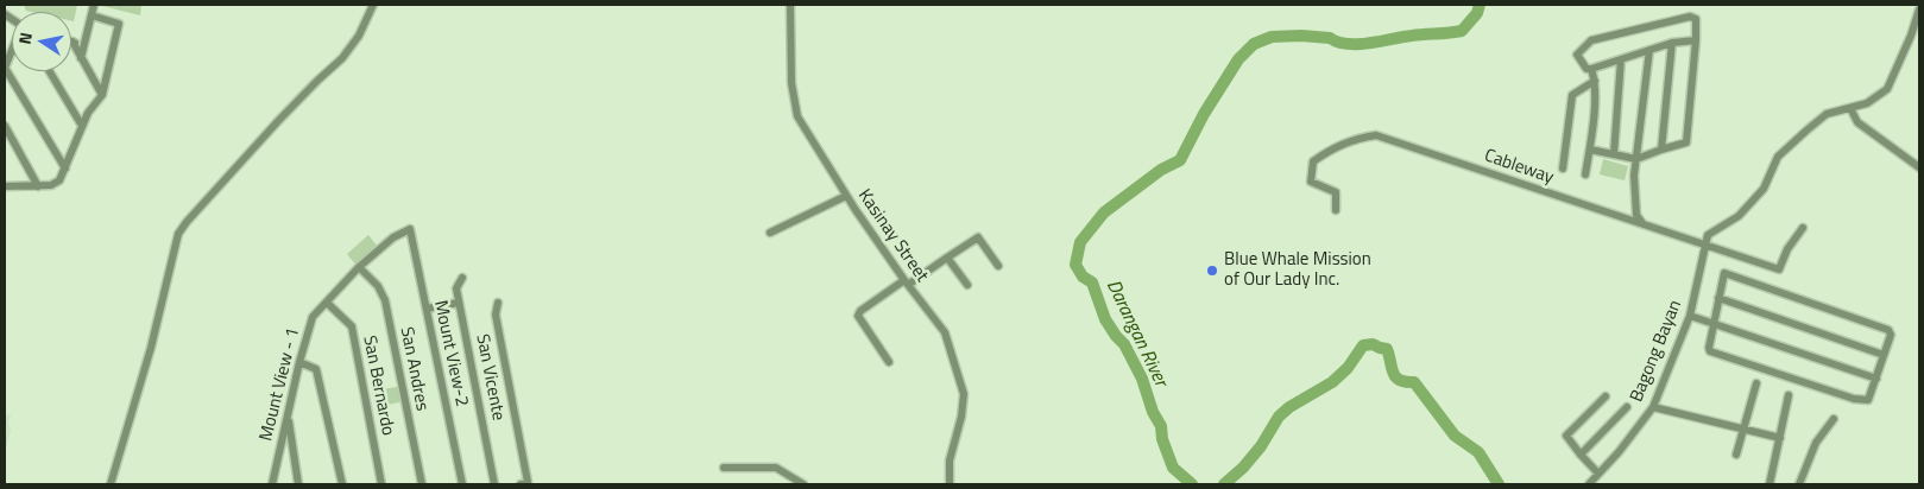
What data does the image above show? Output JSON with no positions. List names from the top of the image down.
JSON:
{
  "streets": {
    "street": [
      "Cableway",
      "Kasinay Street",
      "Bagong Bayan",
      "Mount View-2",
      "San Andres",
      "San Vicente",
      "Mount View - 1",
      "San Bernardo"
    ]
  },
  "crossings": [
    ["Cableway", "Bagong Bayan"],
    ["Mount View-2", "Mount View - 1"],
    ["San Andres", "Mount View - 1"],
    ["Mount View - 1", "San Bernardo"]
  ],
  "water": ["Darangan River"],
  "places": ["Blue Whale Mission of Our Lady Inc."],
  "north": "left"
}
